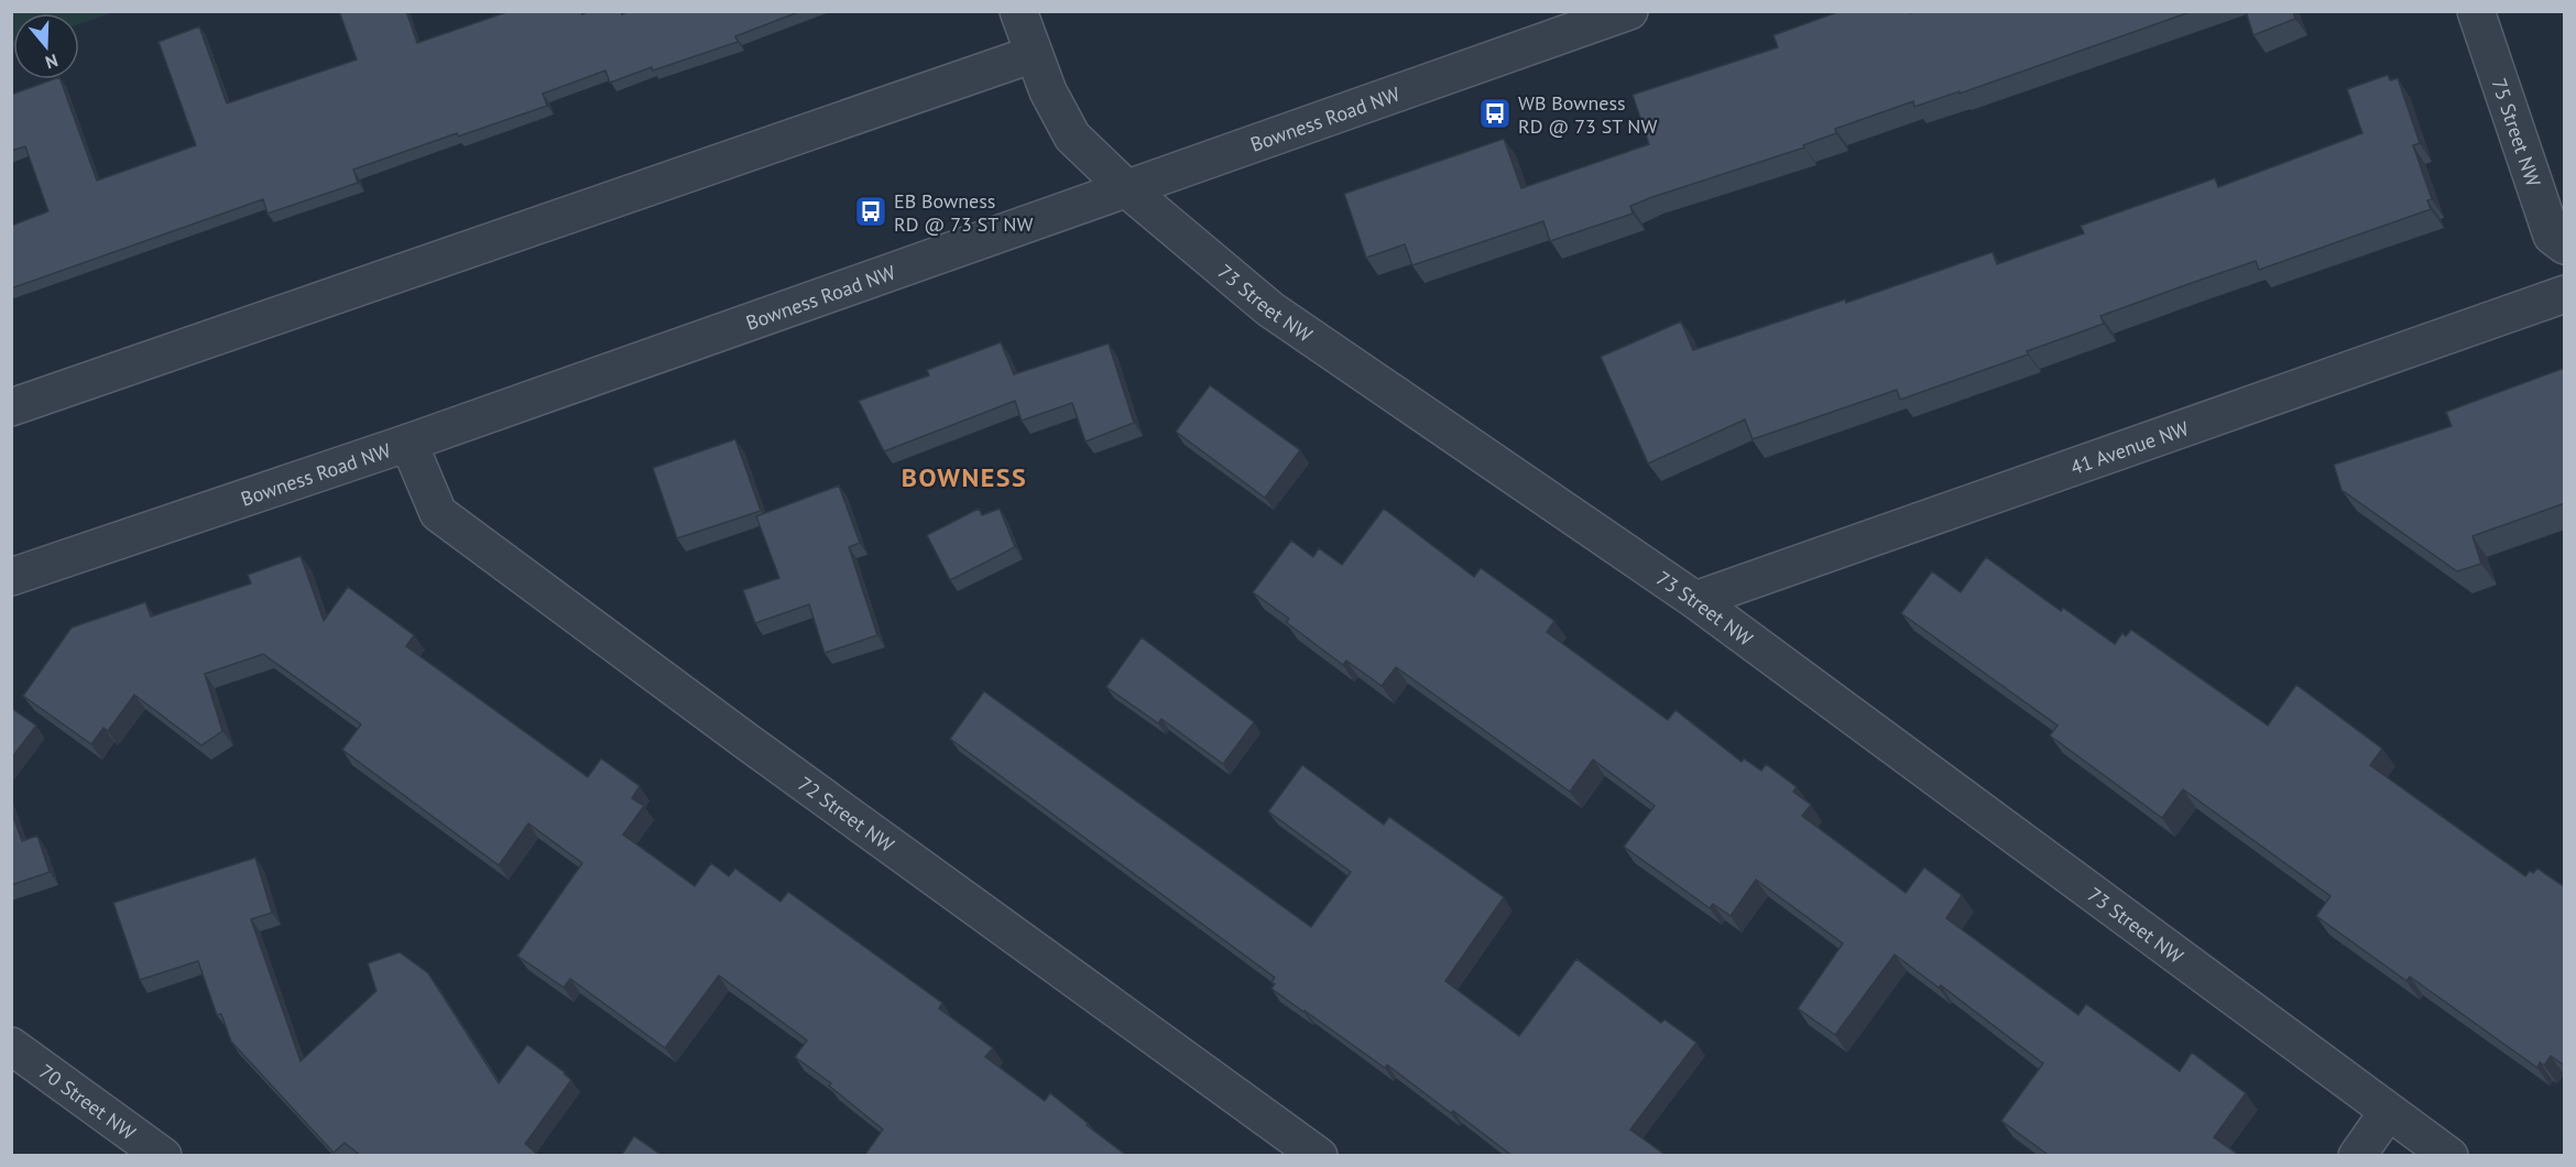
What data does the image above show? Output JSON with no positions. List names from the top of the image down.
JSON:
{
  "streets": {
    "street": [
      "Bowness Road NW",
      "75 Street NW",
      "73 Street NW",
      "41 Avenue NW",
      "72 Street NW",
      "70 Street NW"
    ]
  },
  "crossings": [
    ["Bowness Road NW", "73 Street NW"],
    ["Bowness Road NW", "72 Street NW"],
    ["73 Street NW", "41 Avenue NW"]
  ],
  "districts": ["BOWNESS"],
  "places": {
    "bus stop": ["WB Bowness RD @ 73 ST NW", "EB Bowness RD @ 73 ST NW"]
  },
  "north": "bottom"
}
